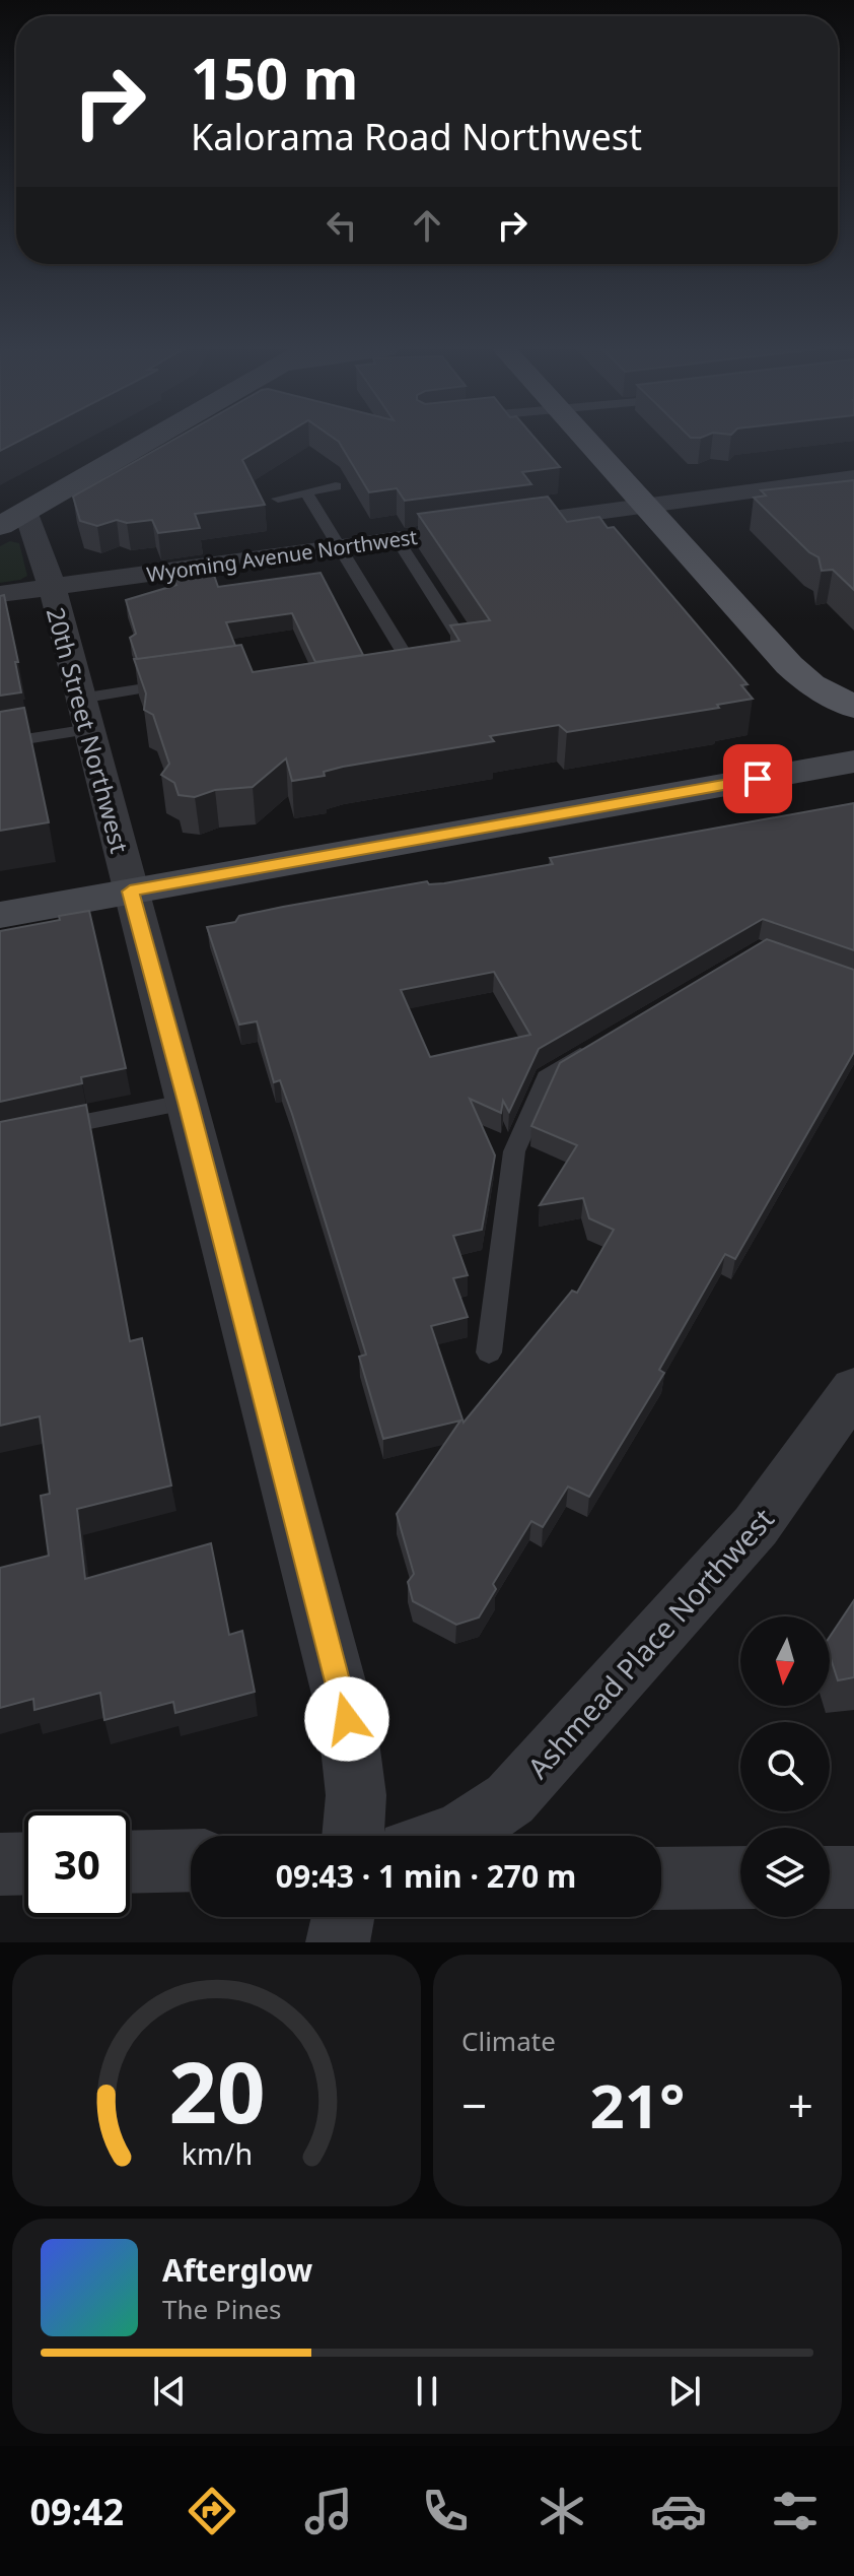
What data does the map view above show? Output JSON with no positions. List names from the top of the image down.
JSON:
{
  "streets": {
    "street": ["Wyoming Avenue Northwest", "20th Street Northwest", "Ashmead Place Northwest"]
  },
  "crossings": [
    ["Wyoming Avenue Northwest", "20th Street Northwest"]
  ],
  "north": "bottom",
  "page": {
    "turn": ["150 m", "Kalorama Road Northwest"],
    "limit": "30",
    "trip": "09:43 · 1 min · 270 m",
    "tile": "Climate",
    "heat": ["−", "21°", "+"],
    "song": ["Afterglow", "The Pines"],
    "tabs": "09:42",
    "gauge": ["20", "km/h"]
  }
}
